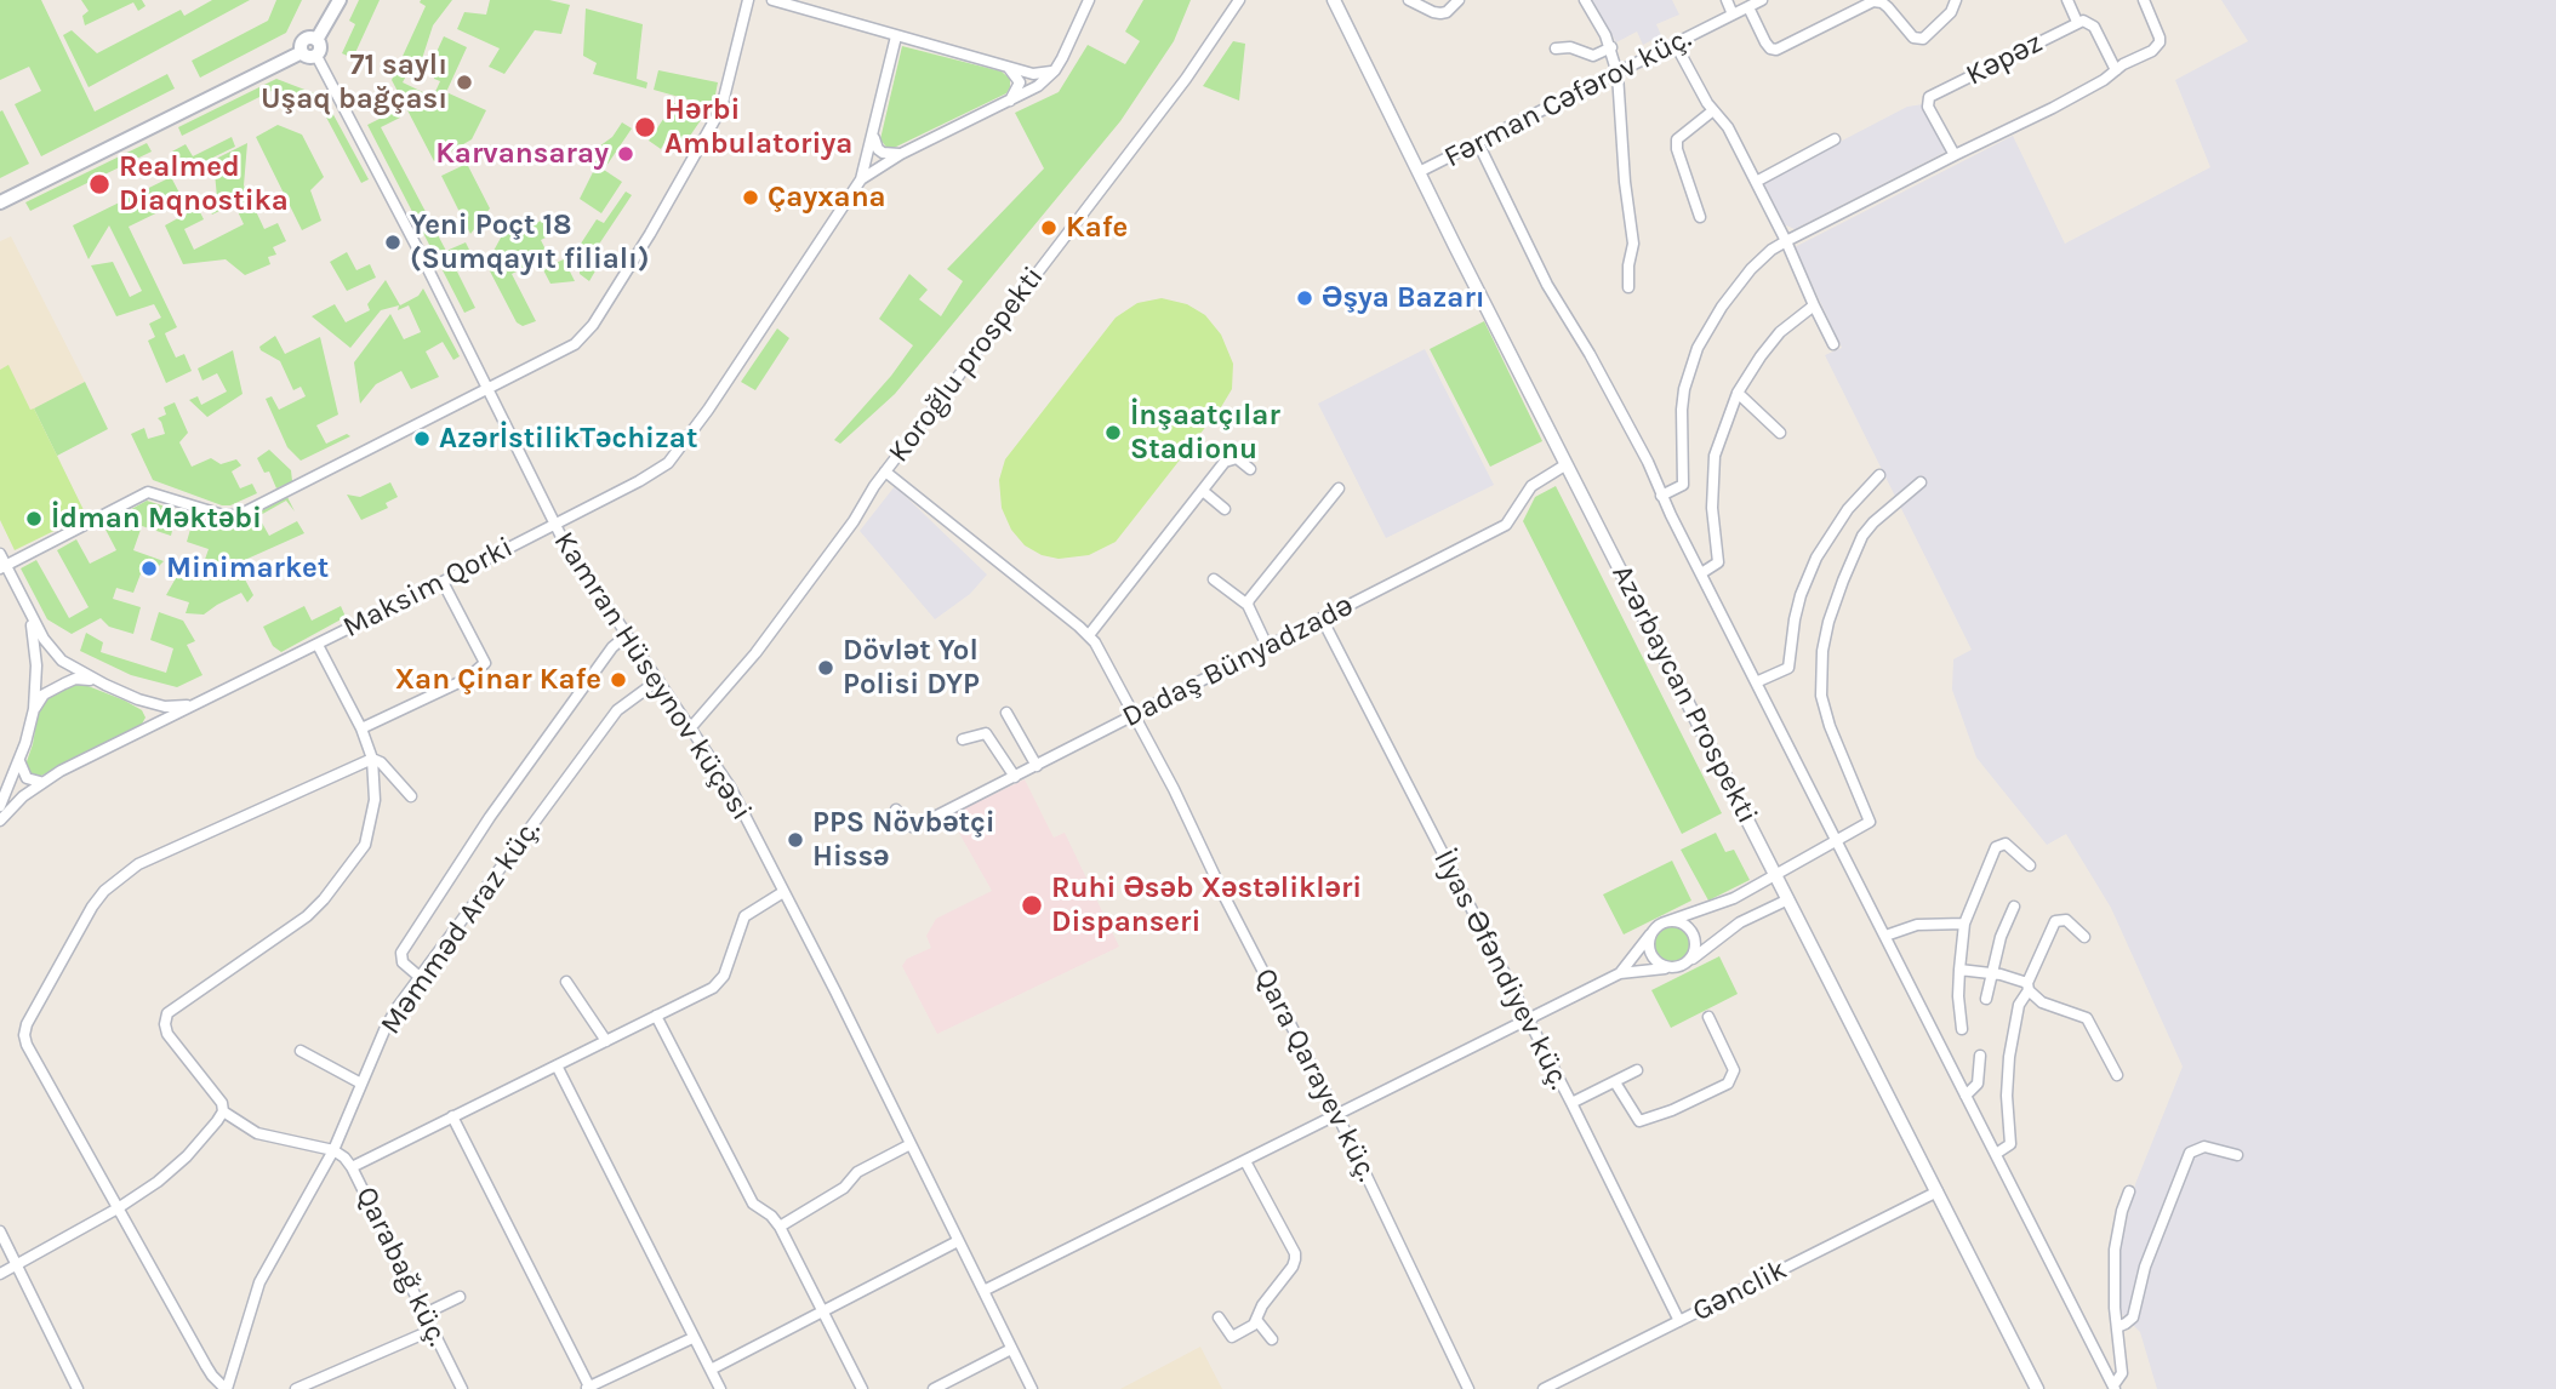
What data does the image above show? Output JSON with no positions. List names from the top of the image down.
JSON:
{
  "streets": {
    "street": [
      "Kəpəz",
      "Fərman Cəfərov küç.",
      "Koroğlu prospekti",
      "Maksim Qorki",
      "Dadaş Bünyadzadə",
      "Kamran Hüseynov küçəsi",
      "Azərbaycan Prospekti",
      "Məmməd Araz küç.",
      "İlyas Əfəndiyev küç.",
      "Qara Qarayev küç.",
      "Qarabağ küç.",
      "Gənclik"
    ]
  },
  "crossings": [
    ["Fərman Cəfərov küç.", "Azərbaycan Prospekti"],
    ["Koroğlu prospekti", "Kamran Hüseynov küçəsi"],
    ["Koroğlu prospekti", "Qara Qarayev küç."],
    ["Maksim Qorki", "Kamran Hüseynov küçəsi"],
    ["Dadaş Bünyadzadə", "Azərbaycan Prospekti"],
    ["Dadaş Bünyadzadə", "İlyas Əfəndiyev küç."],
    ["Dadaş Bünyadzadə", "Qara Qarayev küç."],
    ["Kamran Hüseynov küçəsi", "Məmməd Araz küç."],
    ["Azərbaycan Prospekti", "Gənclik"],
    ["Məmməd Araz küç.", "Qarabağ küç."],
    ["İlyas Əfəndiyev küç.", "Gənclik"]
  ],
  "places": [
    "71 saylı Uşaq bağçası",
    "Hərbi Ambulatoriya",
    "Karvansaray",
    "Realmed Diaqnostika",
    "Çayxana",
    "Kafe",
    "Yeni Poçt 18 (Sumqayıt filialı)",
    "Əşya Bazarı",
    "İnşaatçılar Stadionu",
    "AzərİstilikTəchizat",
    "İdman Məktəbi",
    "Minimarket",
    "Dövlət Yol Polisi DYP",
    "Xan Çinar Kafe",
    "PPS Növbətçi Hissə",
    "Ruhi Əsəb Xəstəlikləri Dispanseri"
  ]
}
